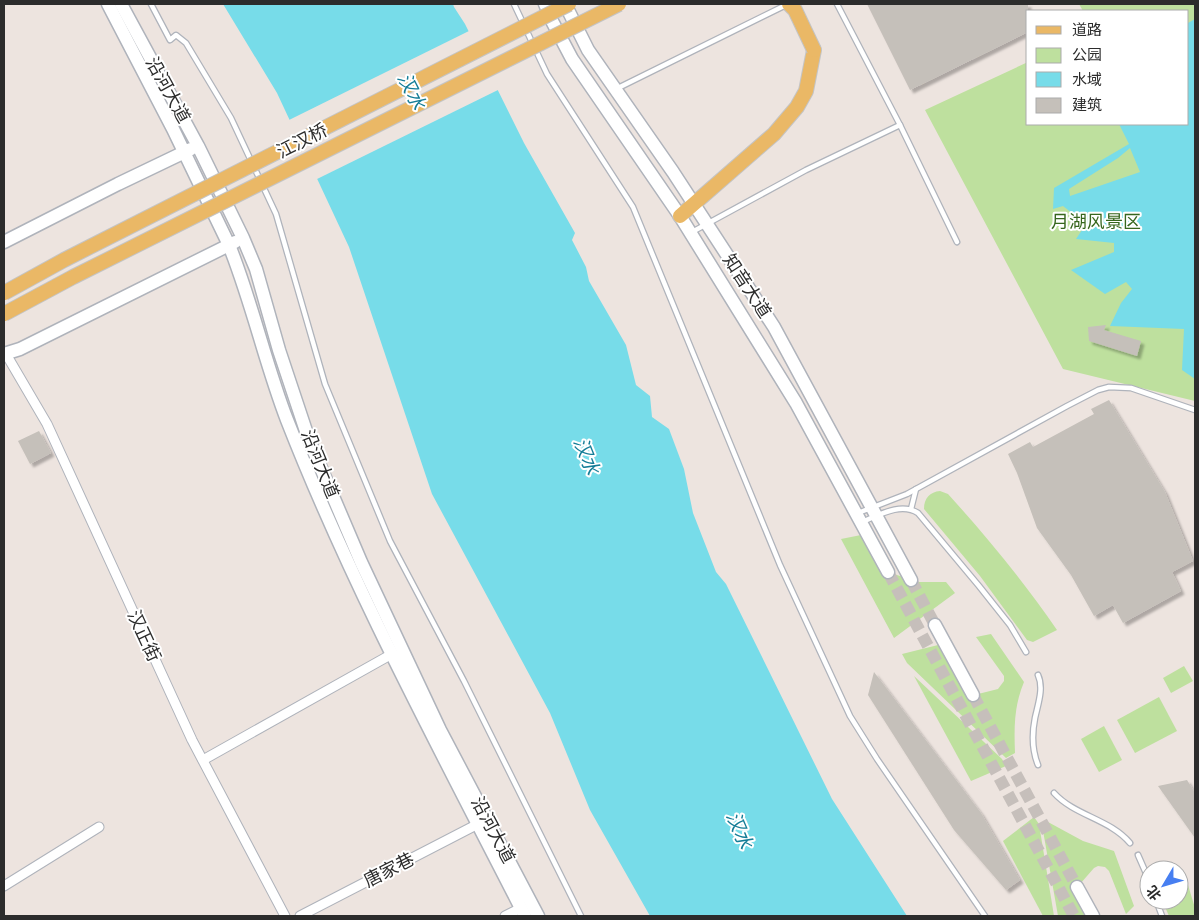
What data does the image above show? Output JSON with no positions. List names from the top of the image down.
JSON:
{
  "streets": {
    "main road": ["沿河大道", "江汉桥", "知音大道"],
    "street": ["汉正街", "唐家巷"]
  },
  "crossings": [
    ["沿河大道", "唐家巷"]
  ],
  "water": ["汉水"],
  "parks": ["月湖风景区"],
  "legend": [
    "道路",
    "公园",
    "水域",
    "建筑"
  ],
  "north": "bottom left"
}
